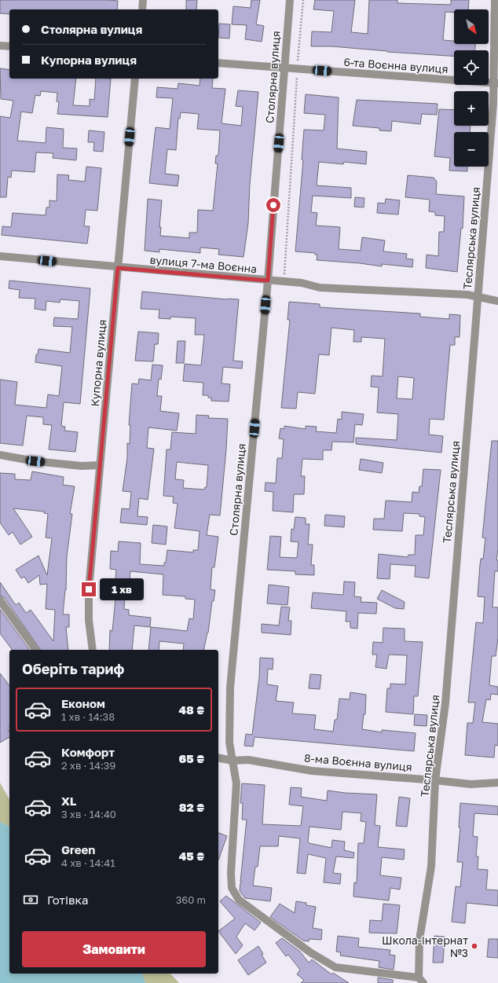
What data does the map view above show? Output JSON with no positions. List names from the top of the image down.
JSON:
{
  "streets": {
    "street": [
      "6-та Воєнна вулиця",
      "Столярна вулиця",
      "Теслярська вулиця",
      "вулиця 7-ма Воєнна",
      "Купорна вулиця",
      "8-ма Воєнна вулиця"
    ]
  },
  "crossings": [
    ["6-та Воєнна вулиця", "Столярна вулиця"],
    ["6-та Воєнна вулиця", "Теслярська вулиця"],
    ["Столярна вулиця", "Теслярська вулиця"],
    ["Столярна вулиця", "вулиця 7-ма Воєнна"],
    ["Столярна вулиця", "8-ма Воєнна вулиця"],
    ["Теслярська вулиця", "вулиця 7-ма Воєнна"],
    ["Теслярська вулиця", "8-ма Воєнна вулиця"],
    ["вулиця 7-ма Воєнна", "Купорна вулиця"]
  ],
  "places": ["Школа-інтернат №3"],
  "north": "bottom right",
  "page": {
    "map_buttons": ["+", "−"],
    "banner": ["Столярна вулиця", "Купорна вулиця"],
    "bubble": "1 хв",
    "heading": "Оберіть тариф",
    "list": [
      {
        "name": "Економ",
        "note": "1 хв · 14:38",
        "value": "48 ₴"
      },
      {
        "name": "Комфорт",
        "note": "2 хв · 14:39",
        "value": "65 ₴"
      },
      {
        "name": "XL",
        "note": "3 хв · 14:40",
        "value": "82 ₴"
      },
      {
        "name": "Green",
        "note": "4 хв · 14:41",
        "value": "45 ₴"
      }
    ],
    "pay": ["Готівка", "360 m"],
    "buttons": "Замовити"
  }
}
